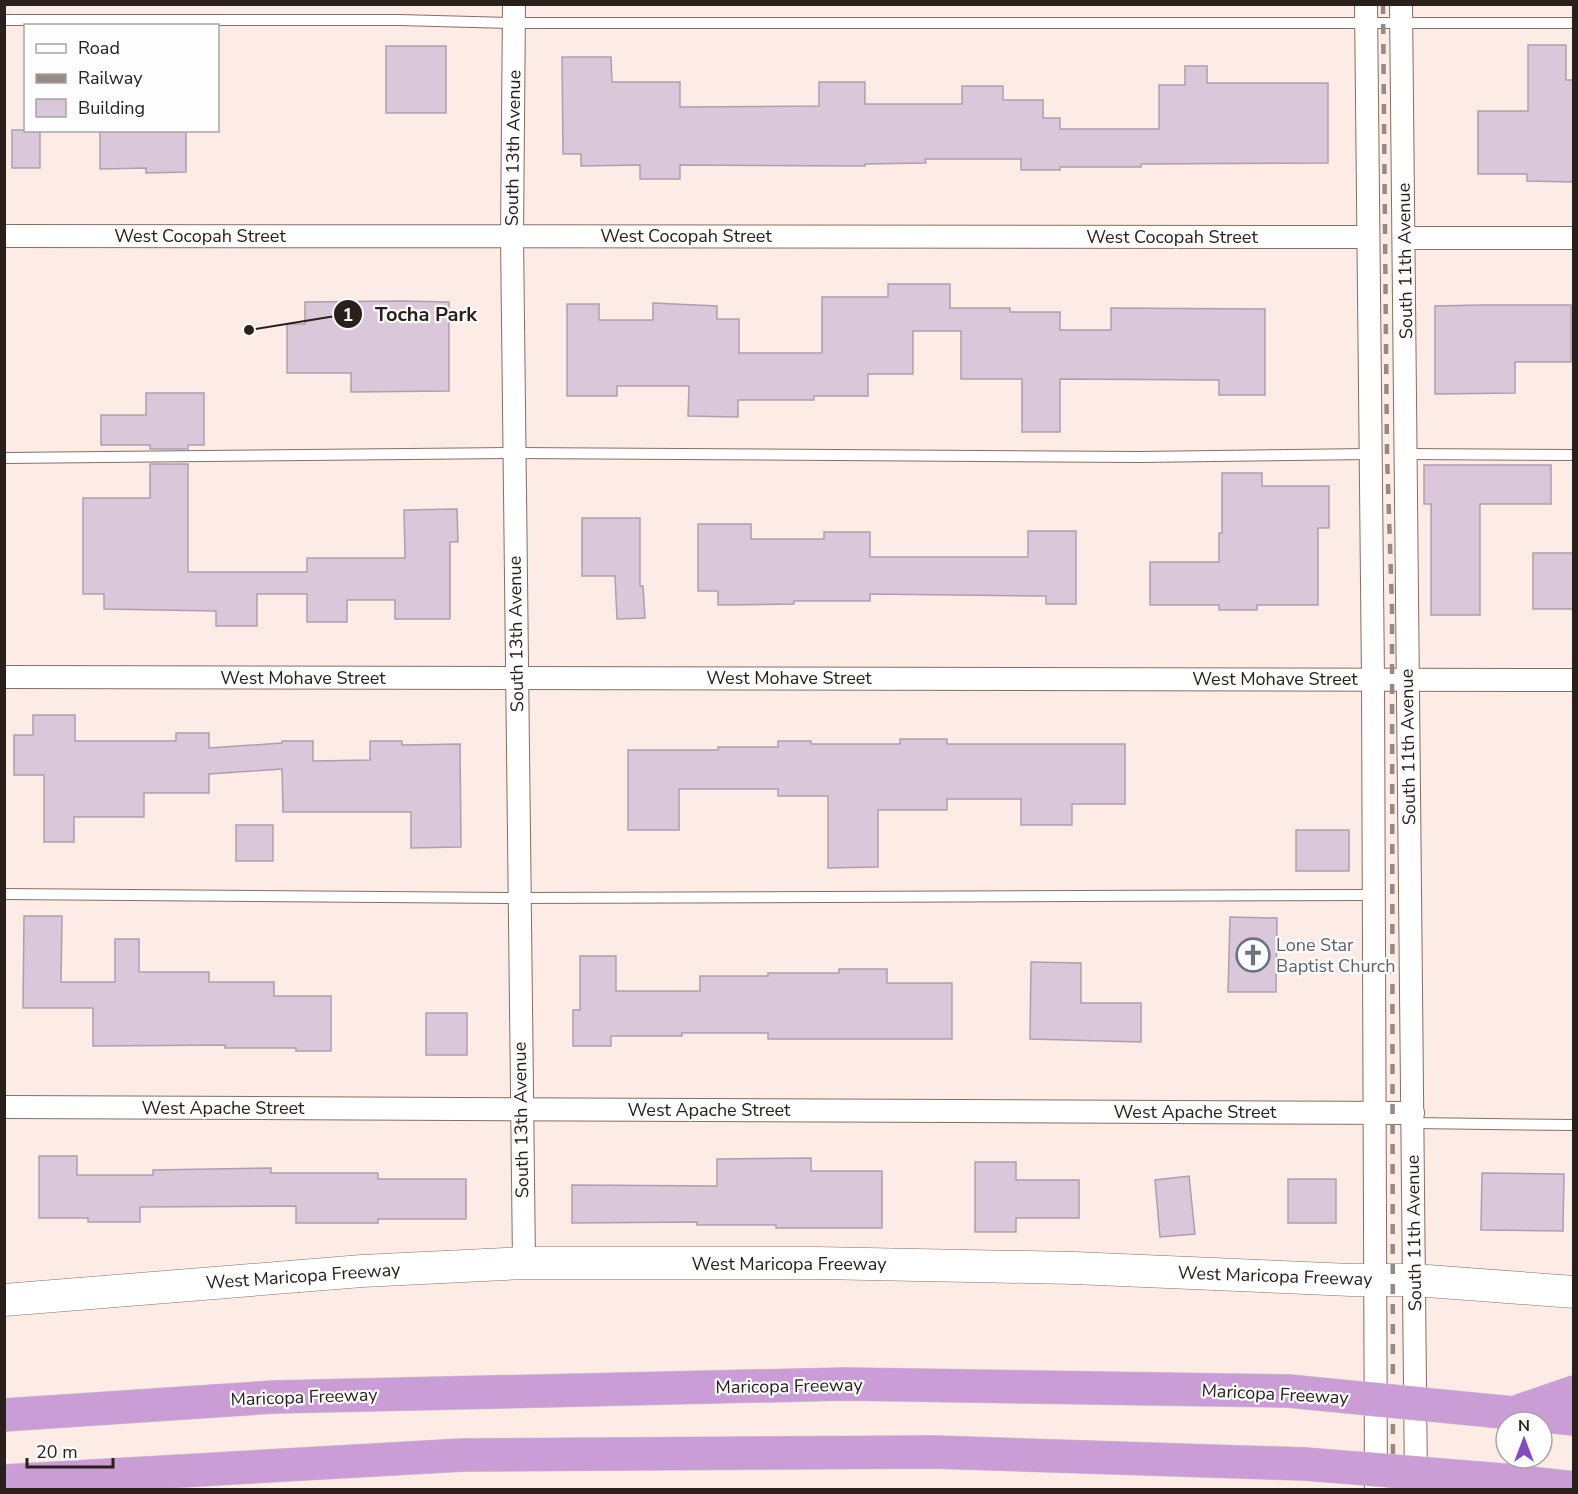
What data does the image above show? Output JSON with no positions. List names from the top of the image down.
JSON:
{
  "streets": {
    "highway": ["Maricopa Freeway"],
    "main road": ["West Maricopa Freeway"],
    "street": [
      "South 13th Avenue",
      "West Cocopah Street",
      "South 11th Avenue",
      "West Mohave Street",
      "West Apache Street"
    ]
  },
  "crossings": [
    ["South 13th Avenue", "West Cocopah Street"],
    ["South 13th Avenue", "West Mohave Street"],
    ["South 13th Avenue", "West Apache Street"],
    ["South 13th Avenue", "West Maricopa Freeway"],
    ["West Cocopah Street", "South 11th Avenue"],
    ["South 11th Avenue", "West Mohave Street"],
    ["South 11th Avenue", "West Apache Street"],
    ["South 11th Avenue", "West Maricopa Freeway"]
  ],
  "places": {
    "other": ["Tocha Park"],
    "church": ["Lone Star Baptist Church"]
  },
  "legend": ["Road", "Railway", "Building"],
  "scale_bar": "20 m",
  "north": "top"
}
